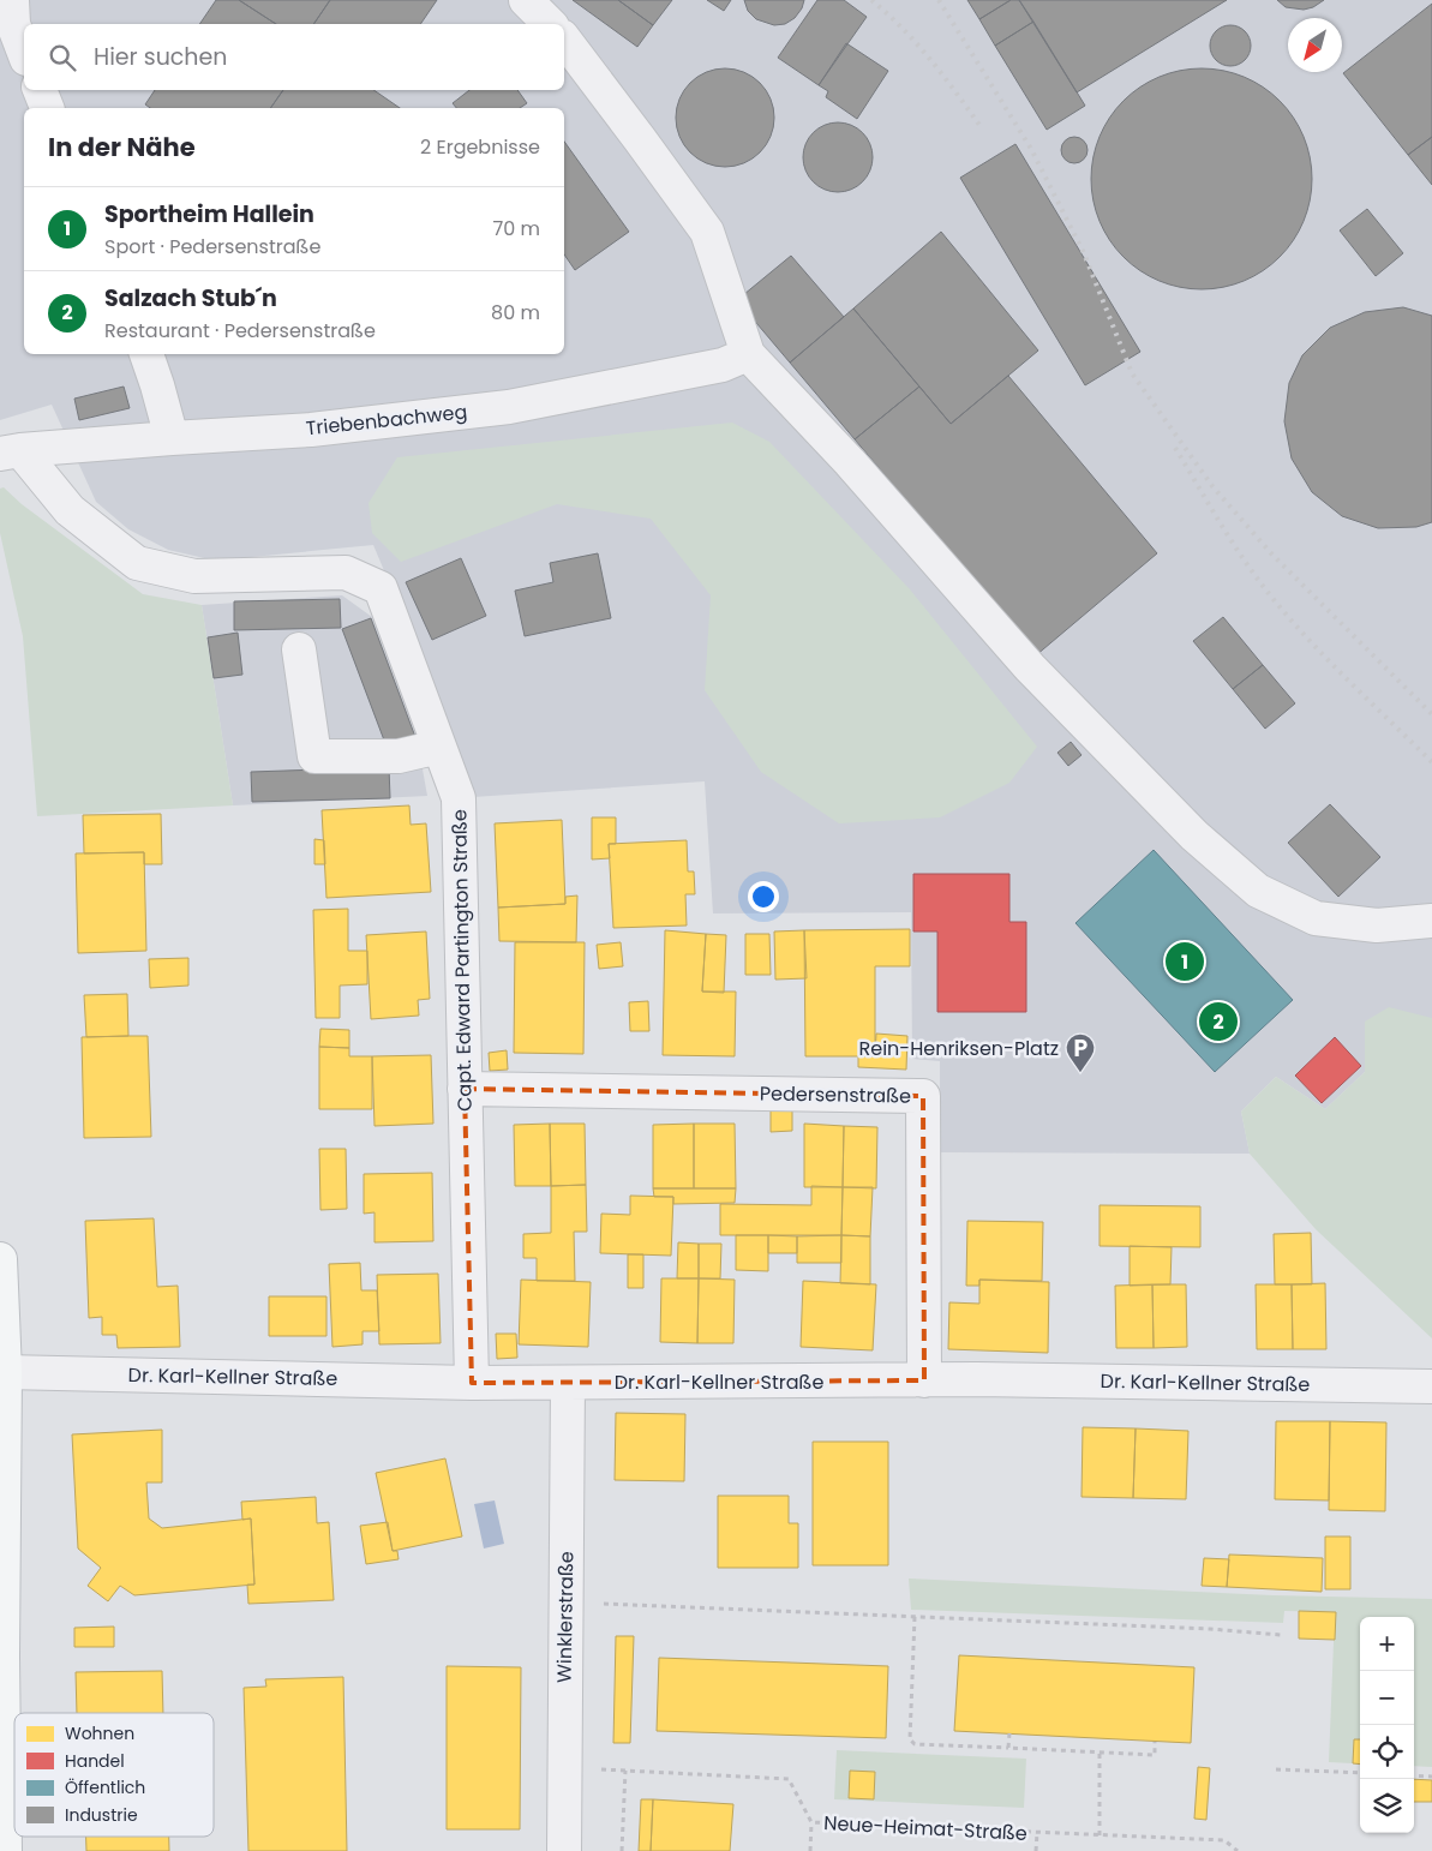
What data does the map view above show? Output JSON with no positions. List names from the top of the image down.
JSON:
{
  "streets": {
    "street": [
      "Triebenbachweg",
      "Capt. Edward Partington Straße",
      "Pedersenstraße",
      "Dr. Karl-Kellner Straße",
      "Winklerstraße"
    ],
    "path": ["Neue-Heimat-Straße"]
  },
  "crossings": [
    ["Triebenbachweg", "Capt. Edward Partington Straße"],
    ["Capt. Edward Partington Straße", "Pedersenstraße"],
    ["Capt. Edward Partington Straße", "Dr. Karl-Kellner Straße"],
    ["Pedersenstraße", "Dr. Karl-Kellner Straße"],
    ["Dr. Karl-Kellner Straße", "Winklerstraße"],
    ["Winklerstraße", "Neue-Heimat-Straße"]
  ],
  "places": {
    "parking": ["Rein-Henriksen-Platz"]
  },
  "legend": [
    "Wohnen",
    "Handel",
    "Öffentlich",
    "Industrie"
  ],
  "north": "bottom left",
  "page": {
    "search": "Hier suchen",
    "heading": ["In der Nähe", "2 Ergebnisse"],
    "list": [
      {
        "mark": "1",
        "name": "Sportheim Hallein",
        "note": "Sport · Pedersenstraße",
        "value": "70 m"
      },
      {
        "mark": "2",
        "name": "Salzach Stub´n",
        "note": "Restaurant · Pedersenstraße",
        "value": "80 m"
      }
    ],
    "pins": ["1", "2"],
    "map_buttons": ["+", "−"]
  }
}
